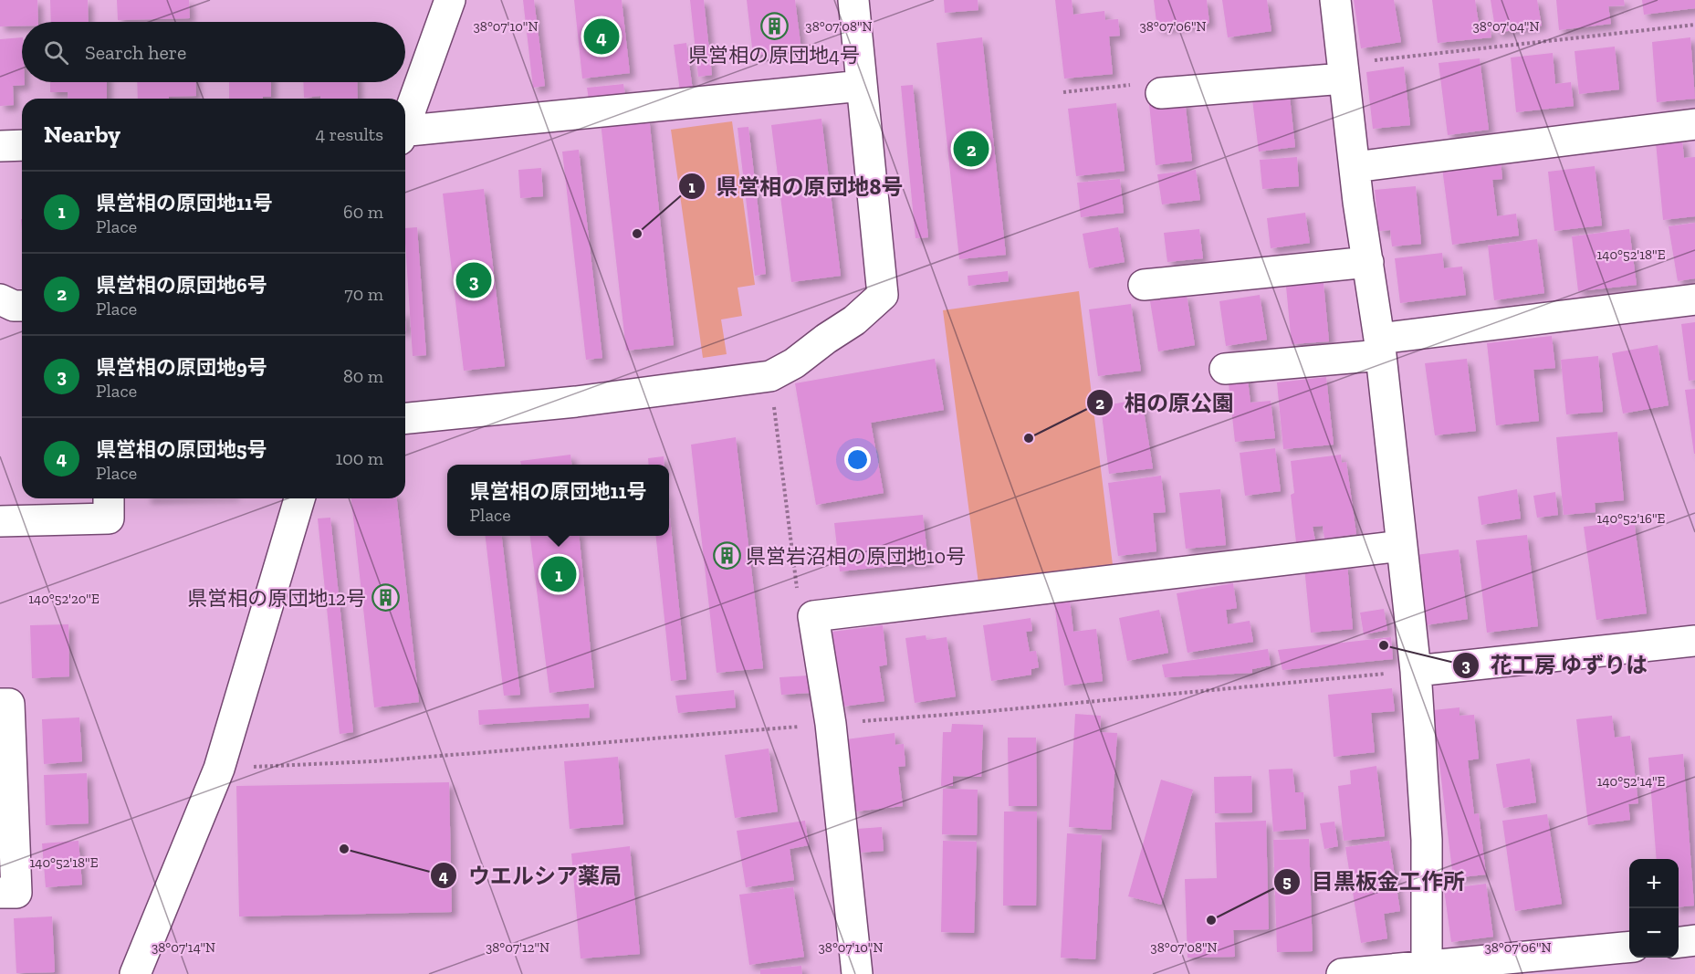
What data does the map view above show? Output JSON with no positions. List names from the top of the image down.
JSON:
{
  "places": {
    "building": ["県営相の原団地4号", "県営岩沼相の原団地10号", "県営相の原団地12号"],
    "other": [
      "県営相の原団地8号",
      "相の原公園",
      "花工房 ゆずりは",
      "ウエルシア薬局",
      "目黒板金工作所"
    ]
  },
  "page": {
    "pins": [
      "4",
      "2",
      "3",
      "1"
    ],
    "search": "Search here",
    "heading": ["Nearby", "4 results"],
    "list": [
      {
        "mark": "1",
        "name": "県営相の原団地11号",
        "note": "Place",
        "value": "60 m"
      },
      {
        "mark": "2",
        "name": "県営相の原団地6号",
        "note": "Place",
        "value": "70 m"
      },
      {
        "mark": "3",
        "name": "県営相の原団地9号",
        "note": "Place",
        "value": "80 m"
      },
      {
        "mark": "4",
        "name": "県営相の原団地5号",
        "note": "Place",
        "value": "100 m"
      }
    ],
    "popup": ["県営相の原団地11号", "Place"],
    "map_buttons": ["+", "−"]
  },
  "coordinates": [
    "38°07'10\"N",
    "38°07'08\"N",
    "38°07'06\"N",
    "38°07'04\"N",
    "140°52'18\"E",
    "140°52'16\"E",
    "140°52'20\"E",
    "140°52'14\"E",
    "38°07'14\"N",
    "38°07'12\"N"
  ]
}
